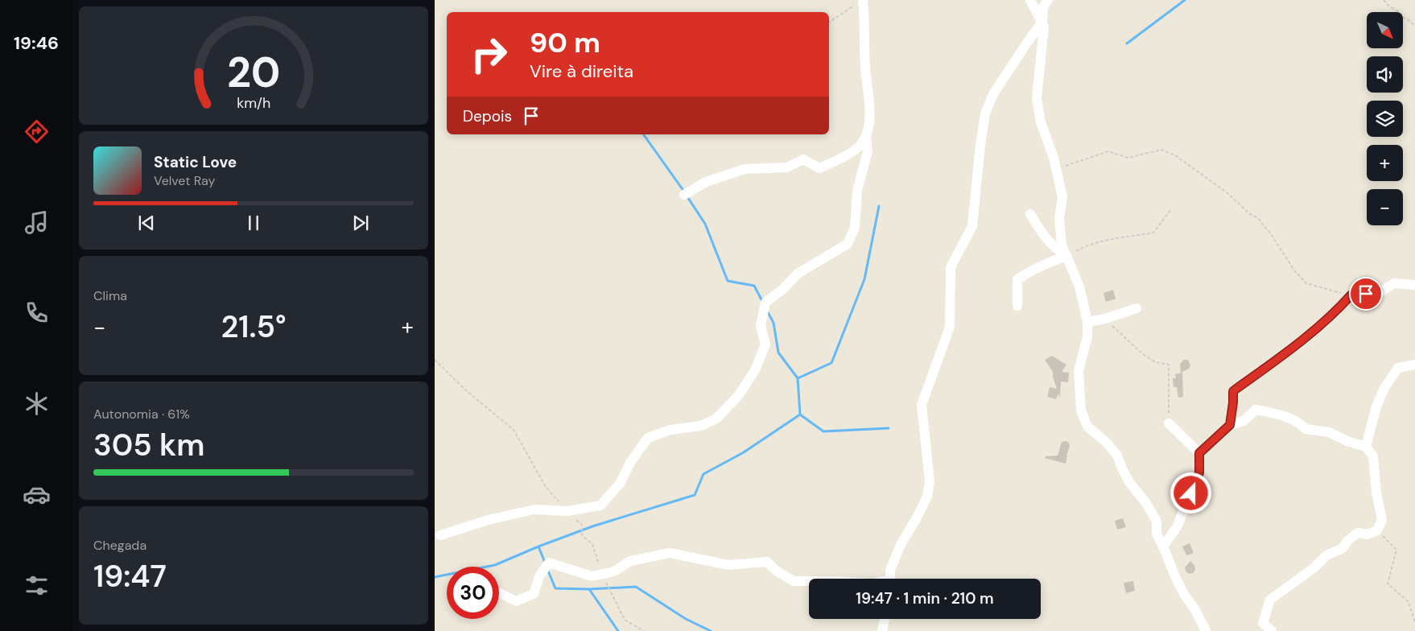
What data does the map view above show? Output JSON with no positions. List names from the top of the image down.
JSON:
{
  "north": "bottom right",
  "page": {
    "tabs": "19:46",
    "map_buttons": ["+", "−"],
    "turn": ["90 m", "Vire à direita"],
    "then": "Depois",
    "song": ["Static Love", "Velvet Ray"],
    "tile": [
      "Clima",
      ["Autonomia · 61%", "305 km"],
      ["Chegada", "19:47"]
    ],
    "heat": ["−", "21.5°", "+"],
    "limit": "30",
    "trip": "19:47 · 1 min · 210 m",
    "gauge": ["20", "km/h"]
  }
}
